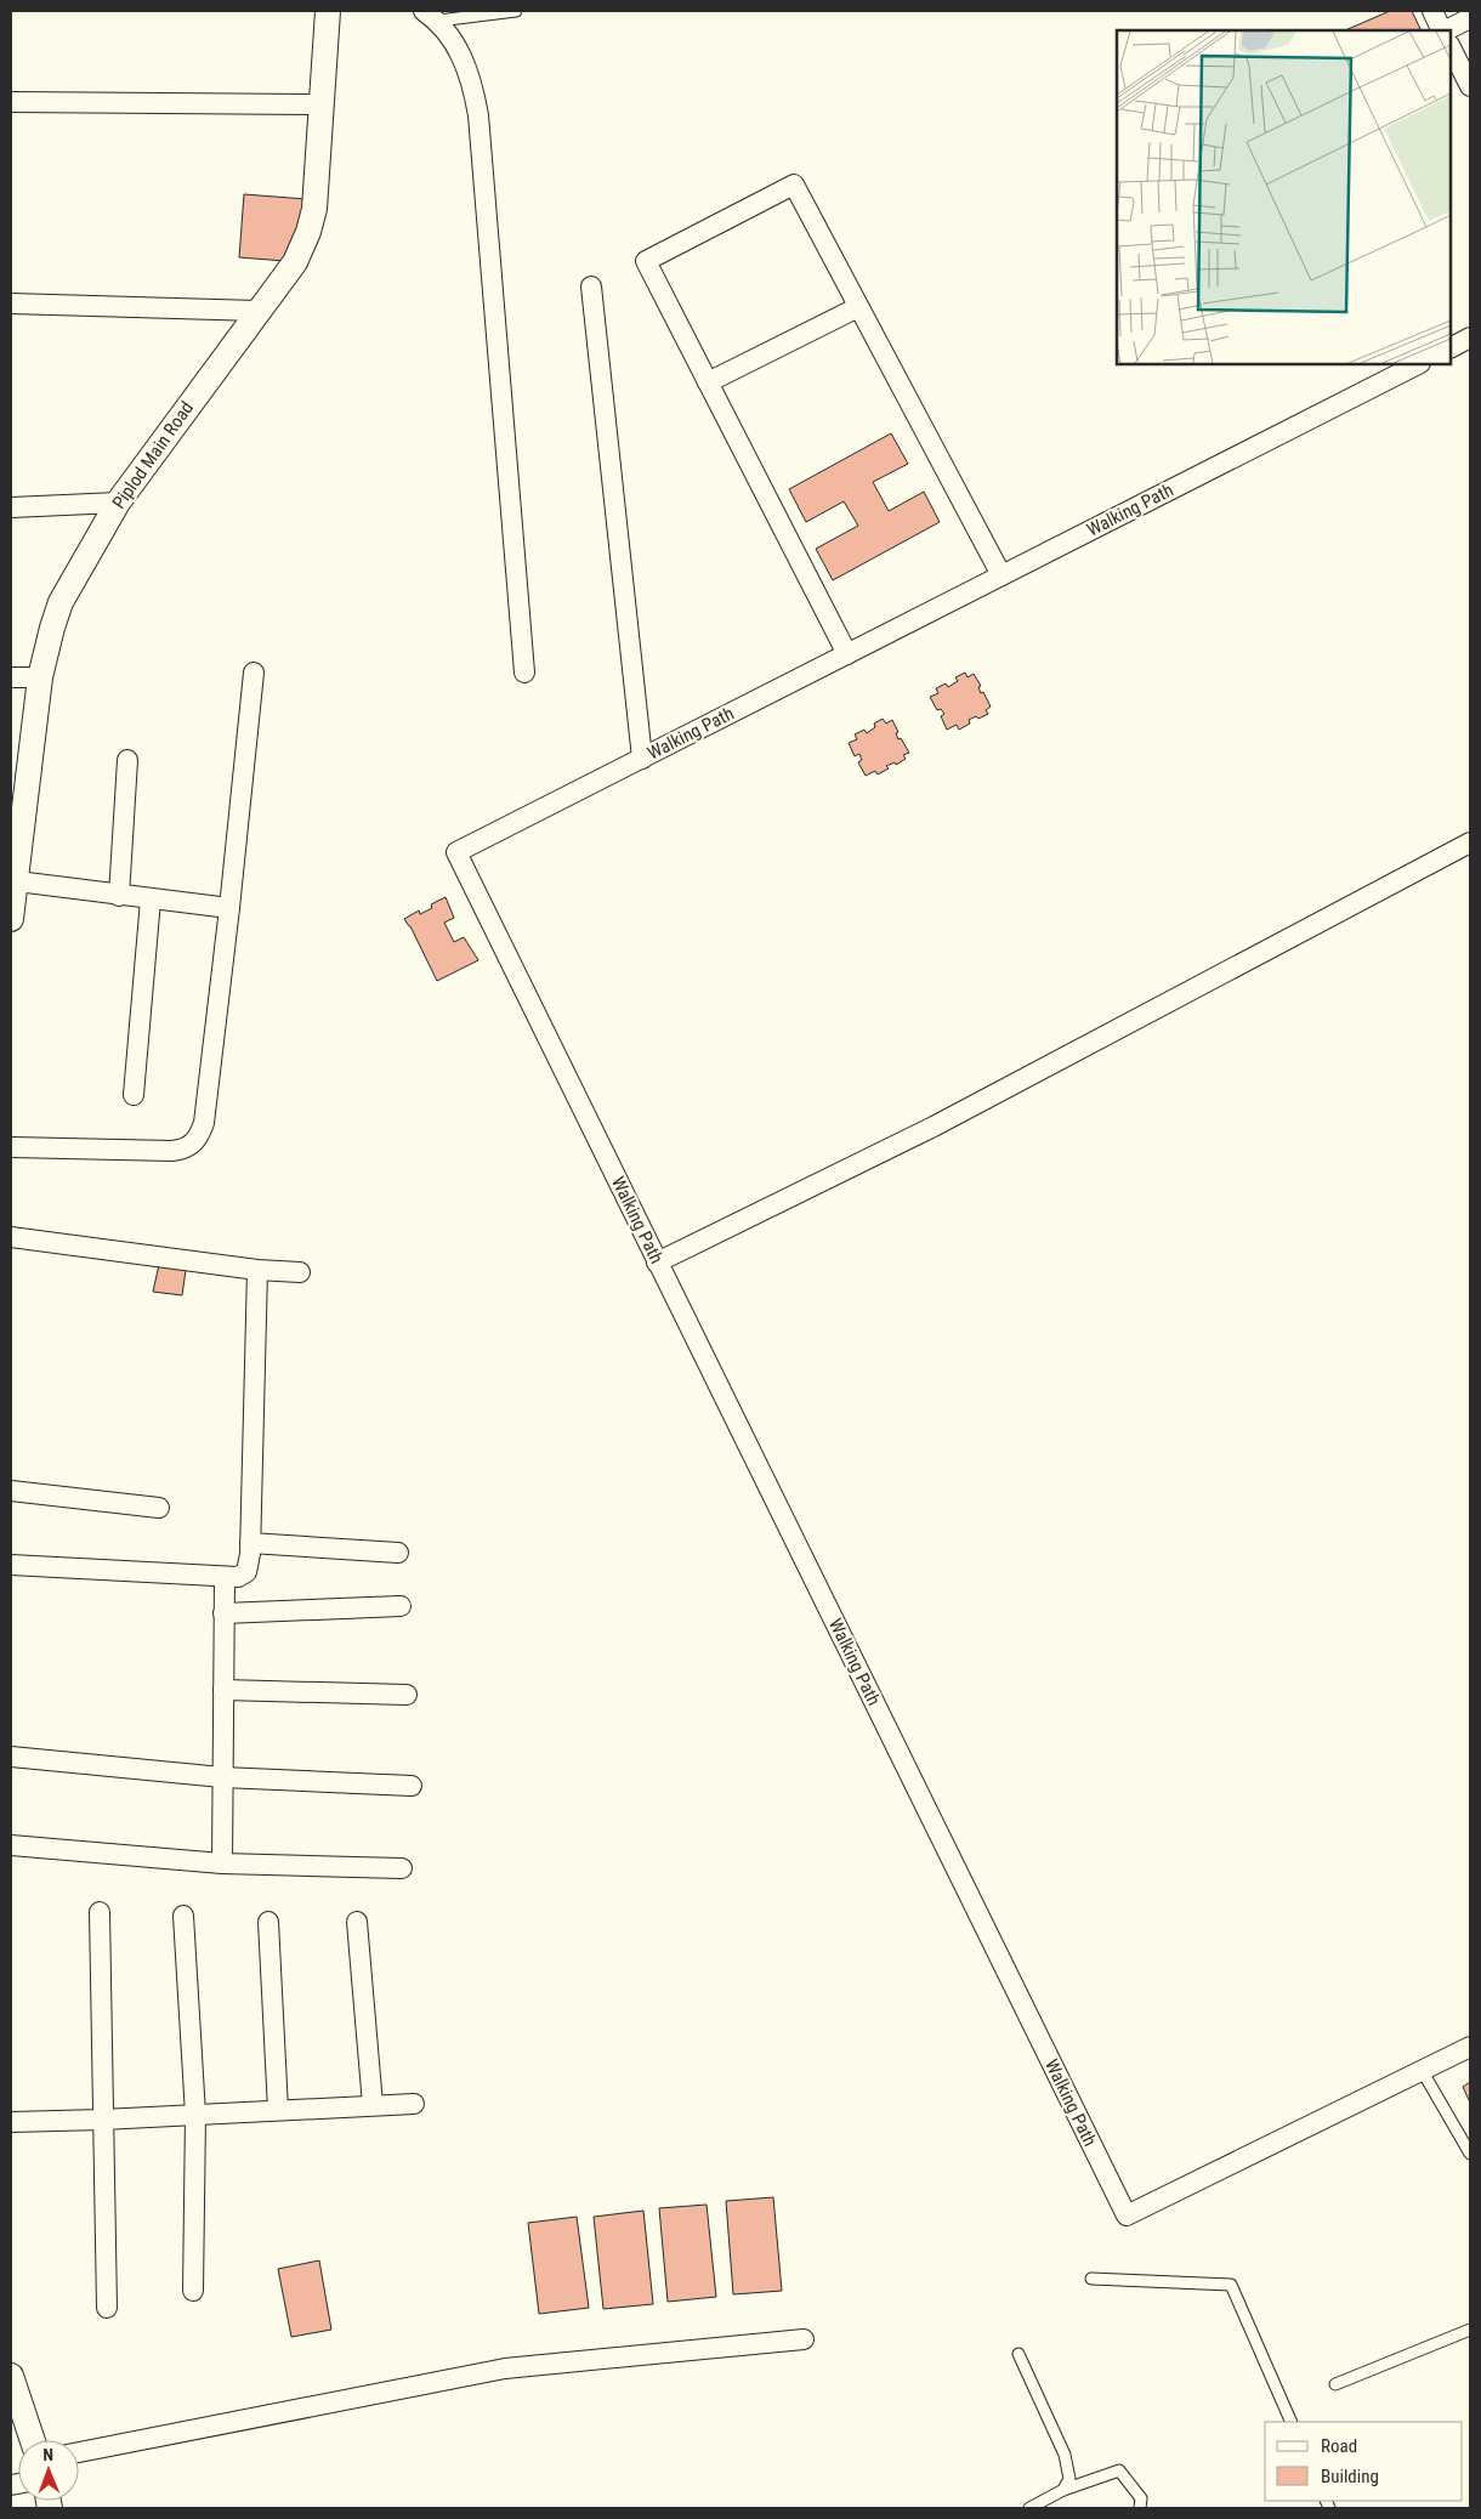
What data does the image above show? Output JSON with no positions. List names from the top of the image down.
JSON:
{
  "streets": {
    "street": ["Piplod Main Road", "Walking Path"]
  },
  "legend": ["Road", "Building"],
  "north": "top"
}
